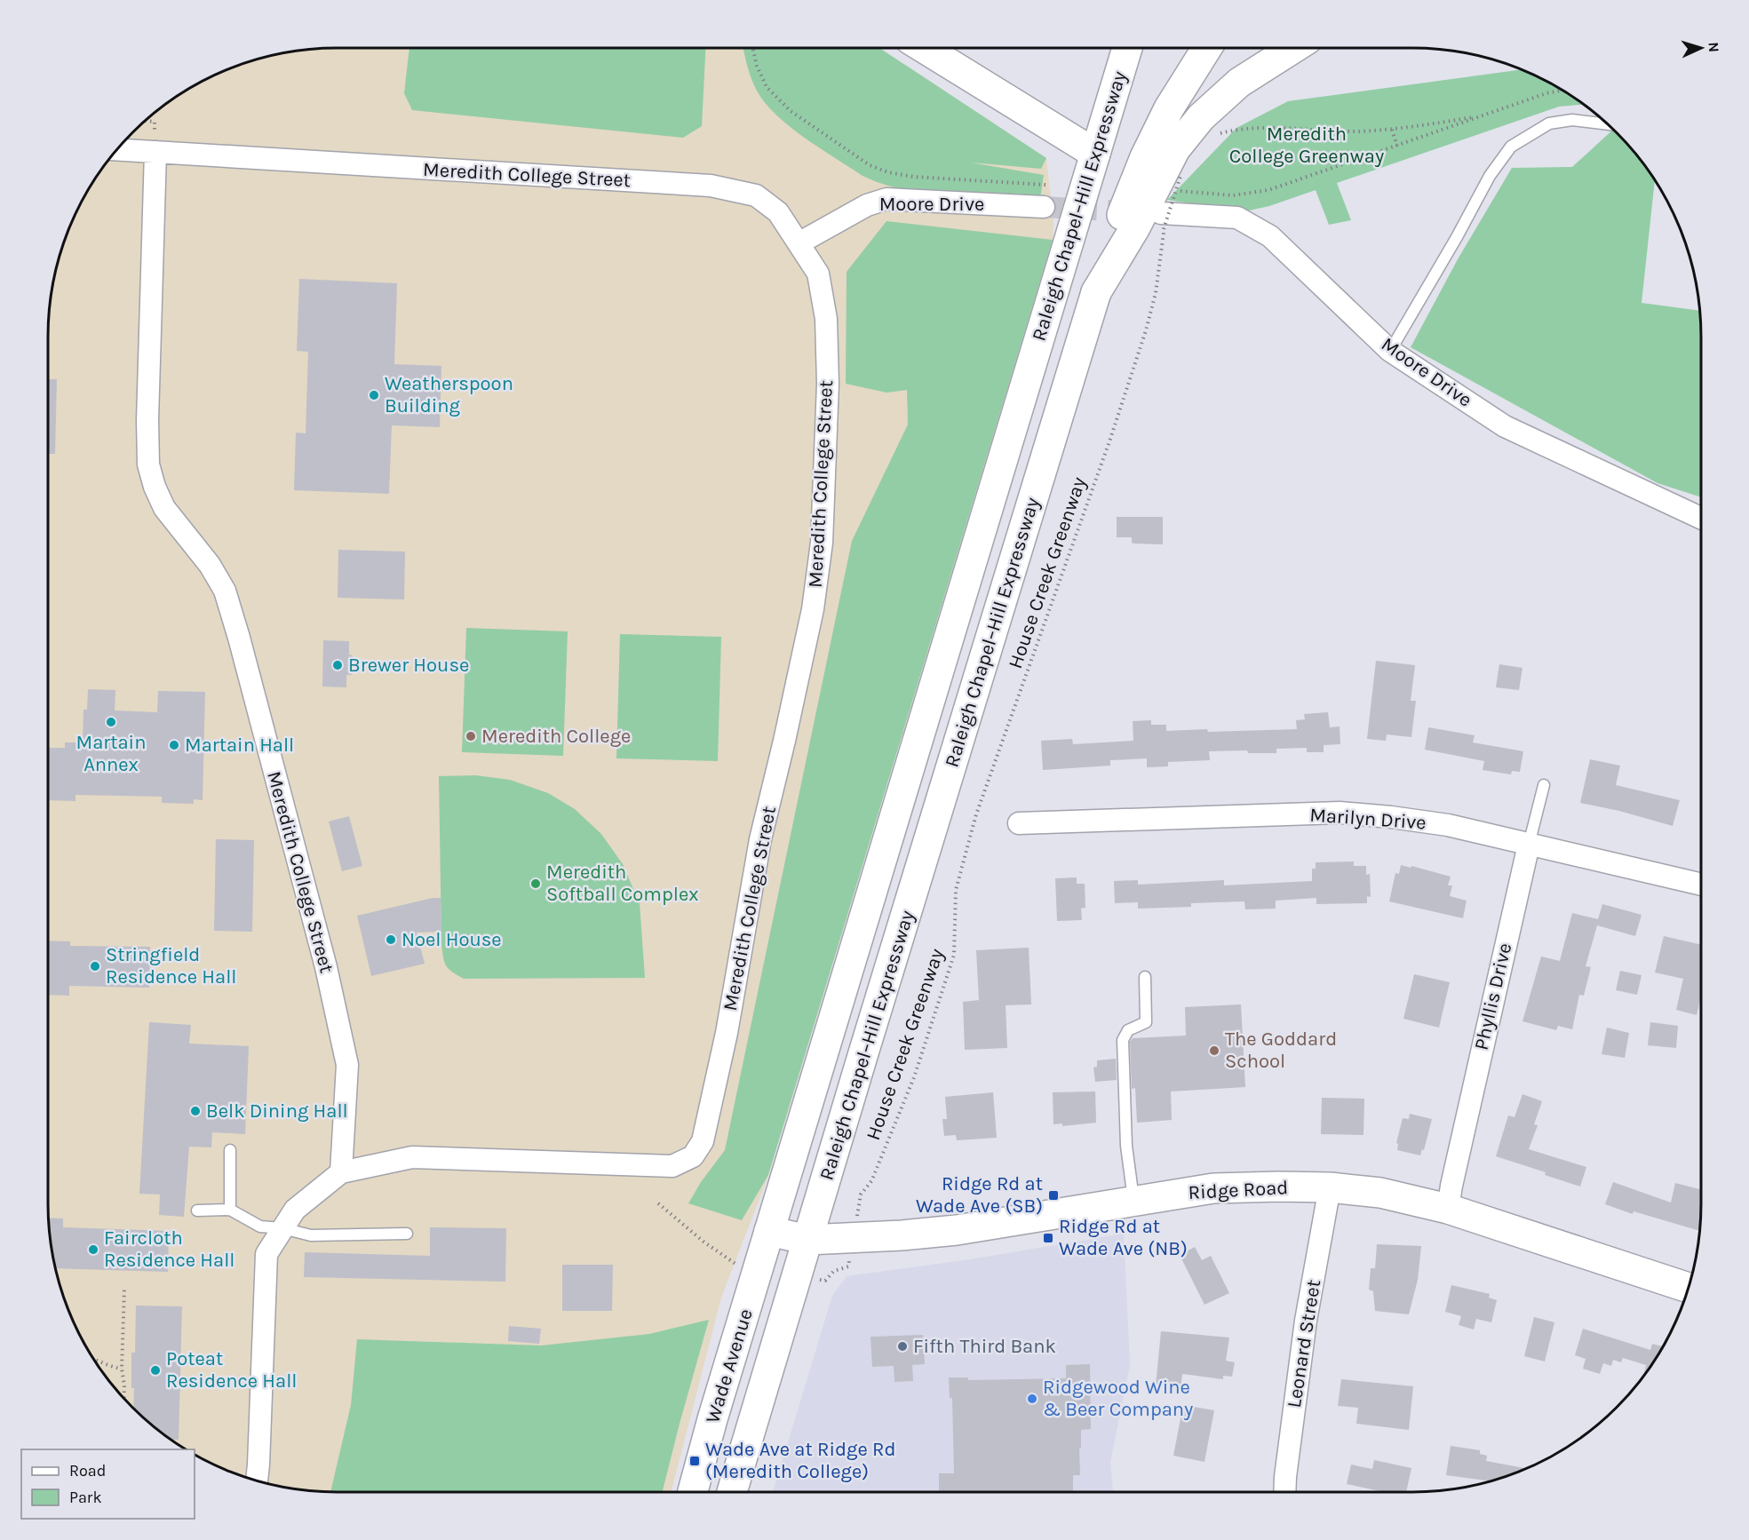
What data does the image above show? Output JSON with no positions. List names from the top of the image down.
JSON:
{
  "streets": {
    "main road": ["Raleigh Chapel–Hill Expressway", "Ridge Road", "Wade Avenue"],
    "street": [
      "Meredith College Street",
      "Moore Drive",
      "Marilyn Drive",
      "Phyllis Drive",
      "Leonard Street"
    ],
    "path": ["House Creek Greenway"]
  },
  "crossings": [
    ["Meredith College Street", "Moore Drive"],
    ["Moore Drive", "House Creek Greenway"],
    ["Raleigh Chapel–Hill Expressway", "Ridge Road"],
    ["Raleigh Chapel–Hill Expressway", "Wade Avenue"],
    ["Marilyn Drive", "Phyllis Drive"],
    ["Phyllis Drive", "Ridge Road"],
    ["Ridge Road", "Leonard Street"],
    ["Ridge Road", "Wade Avenue"]
  ],
  "parks": ["Meredith College Greenway"],
  "places": {
    "other": [
      "Weatherspoon Building",
      "Brewer House",
      "Martain Annex",
      "Meredith College",
      "Martain Hall",
      "Meredith Softball Complex",
      "Noel House",
      "Stringfield Residence Hall",
      "The Goddard School",
      "Belk Dining Hall",
      "Faircloth Residence Hall",
      "Fifth Third Bank",
      "Poteat Residence Hall",
      "Ridgewood Wine & Beer Company"
    ],
    "transit": ["Ridge Rd at Wade Ave (SB)", "Ridge Rd at Wade Ave (NB)", "Wade Ave at Ridge Rd (Meredith College)"]
  },
  "legend": ["Road", "Park"],
  "north": "right"
}
